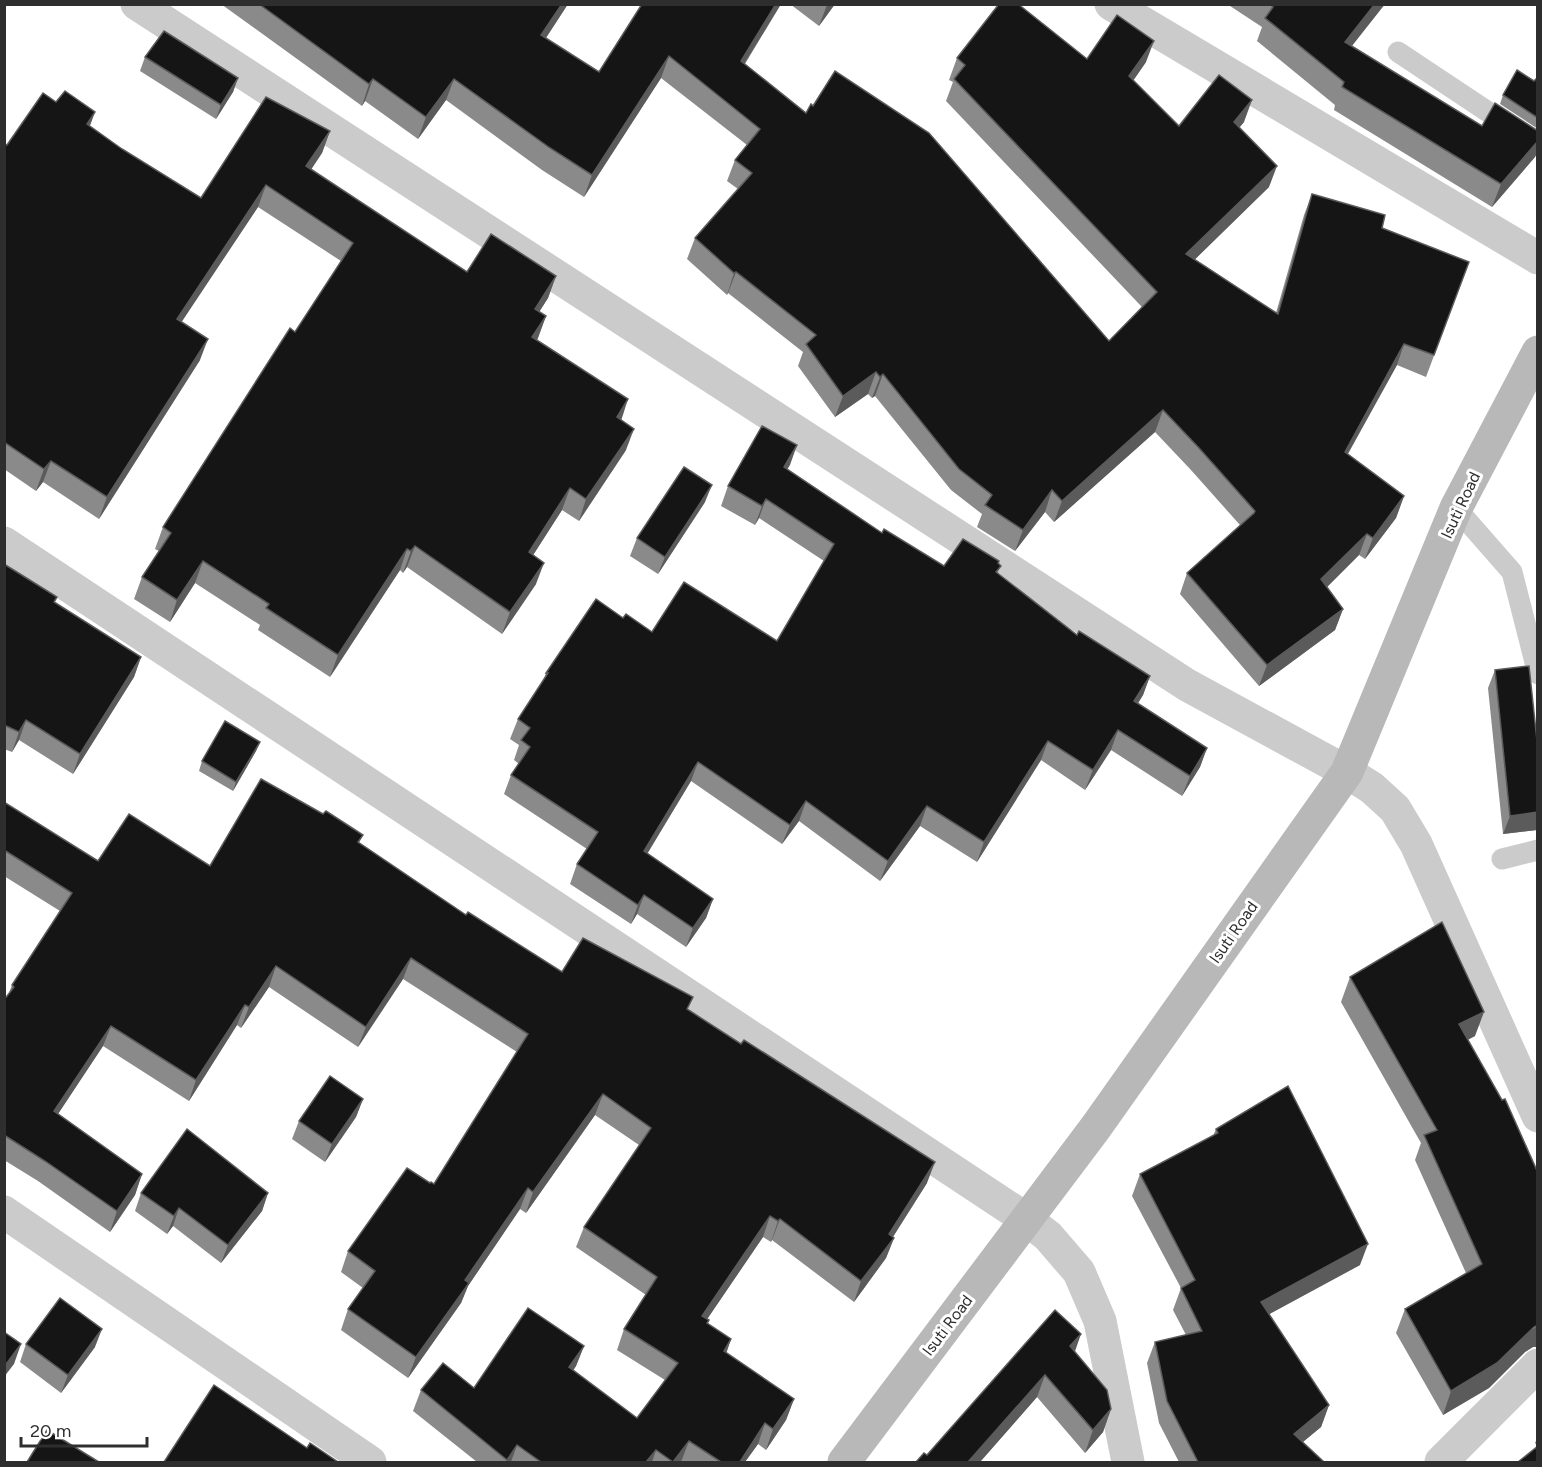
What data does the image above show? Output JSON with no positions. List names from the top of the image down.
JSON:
{
  "streets": {
    "street": ["Isuti Road"]
  },
  "scale_bar": "20 m"
}
